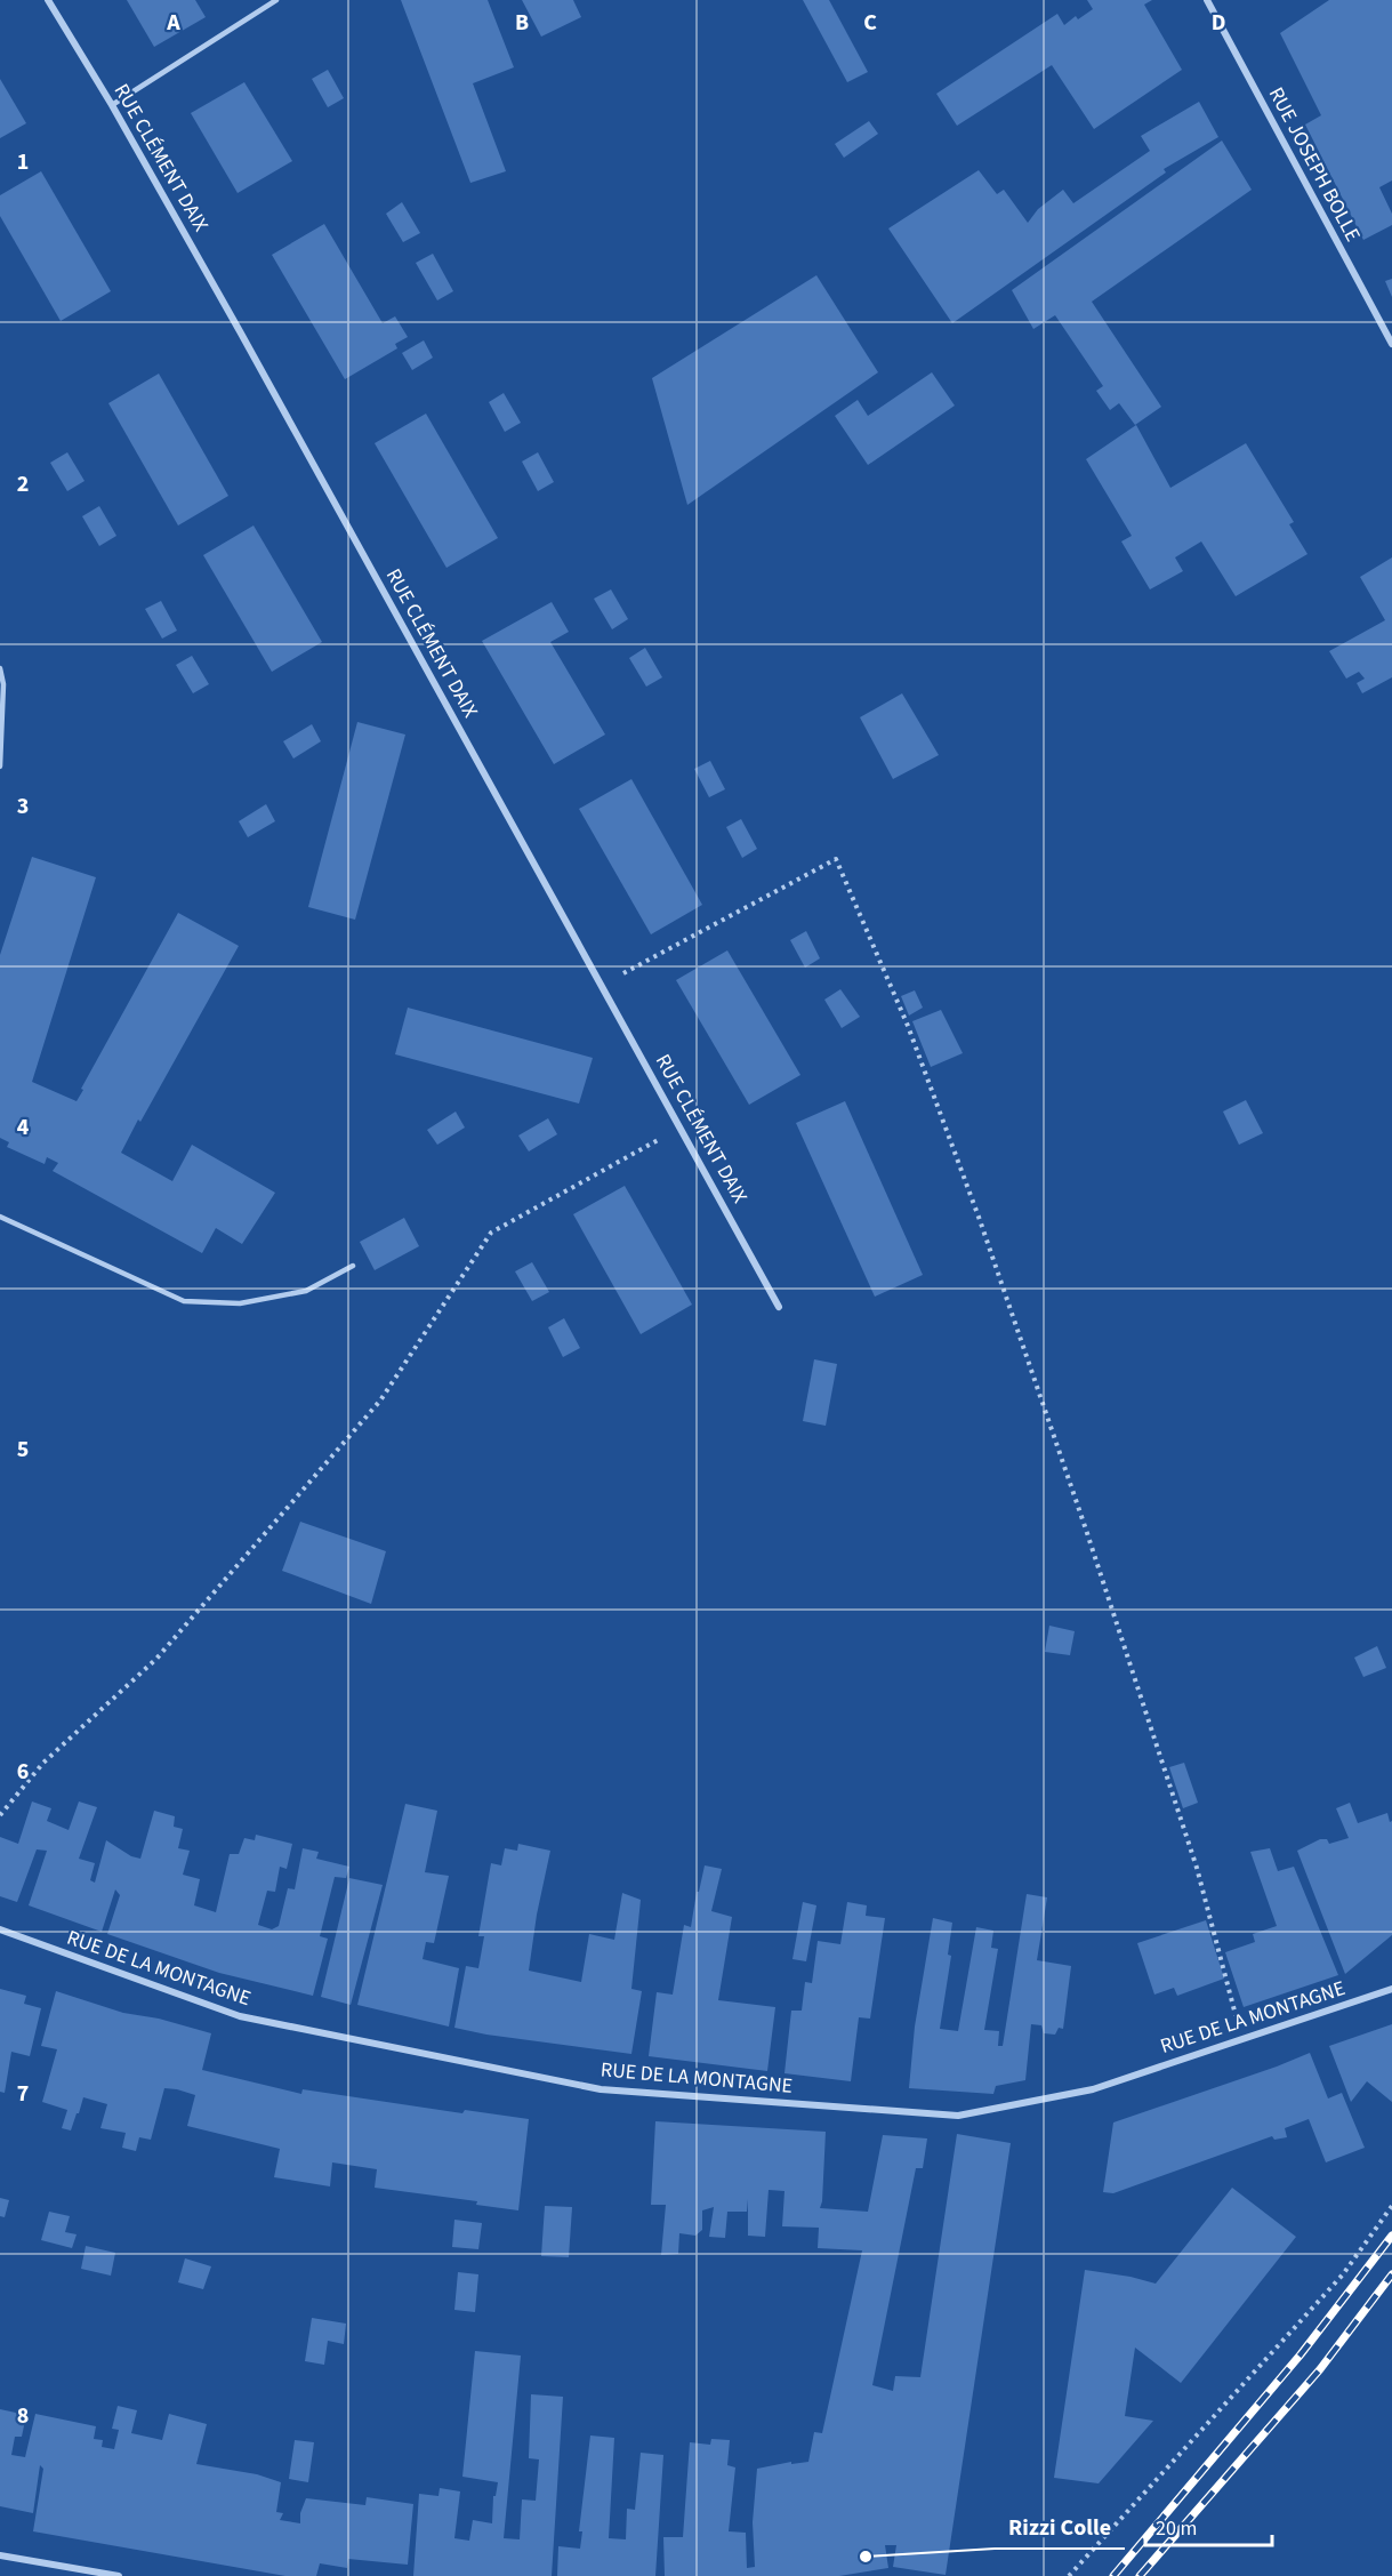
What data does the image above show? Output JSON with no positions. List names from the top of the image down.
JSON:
{
  "streets": {
    "street": ["RUE CLÉMENT DAIX", "RUE JOSEPH BOLLE", "RUE DE LA MONTAGNE"]
  },
  "places": ["Rizzi Colle"],
  "scale_bar": "20 m",
  "grid": {
    "columns": [
      "A",
      "B",
      "C",
      "D"
    ],
    "rows": [
      "1",
      "2",
      "3",
      "4",
      "5",
      "6",
      "7",
      "8"
    ]
  }
}
